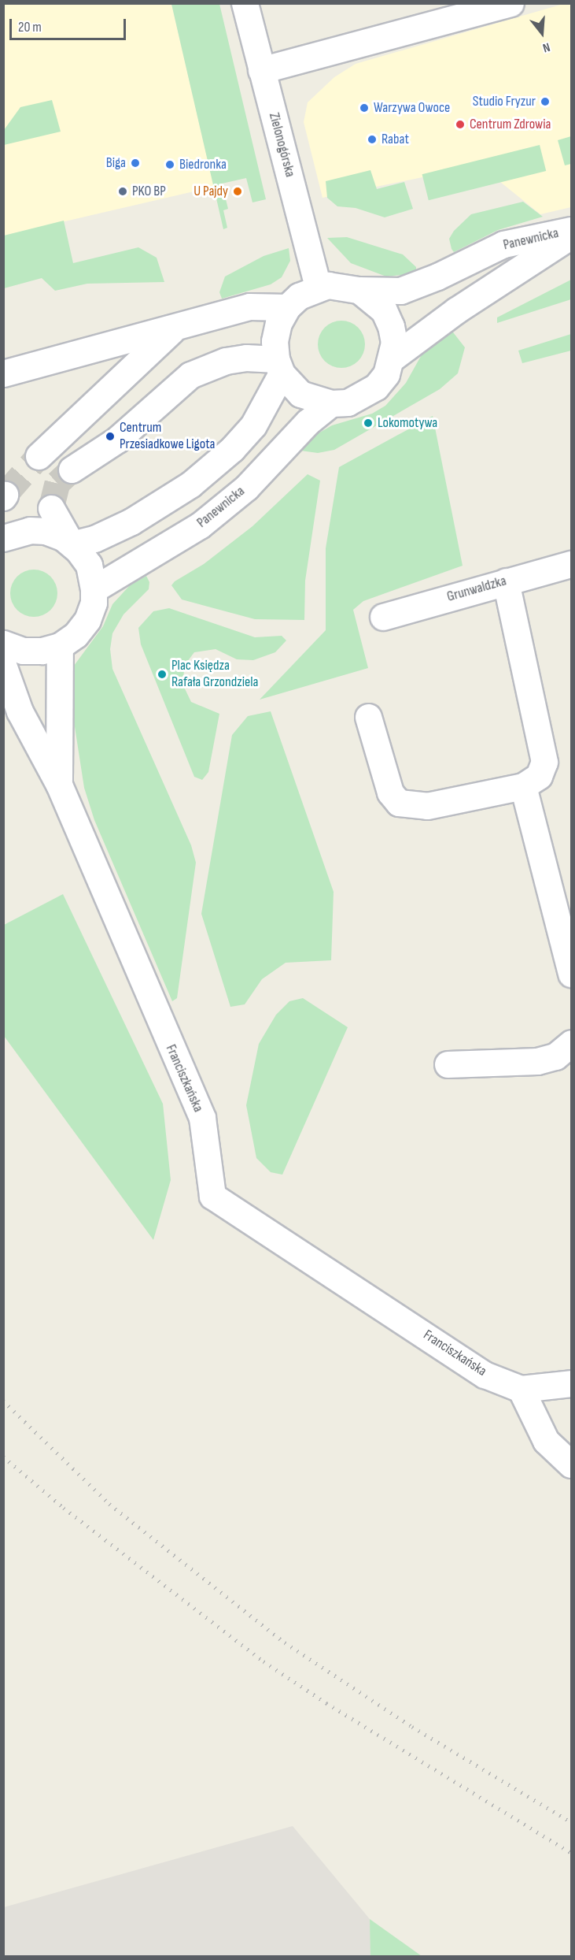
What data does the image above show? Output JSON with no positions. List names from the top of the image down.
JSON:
{
  "streets": {
    "street": [
      "Zielonogórska",
      "Panewnicka",
      "Grunwaldzka",
      "Franciszkańska"
    ]
  },
  "crossings": [
    ["Zielonogórska", "Panewnicka"]
  ],
  "places": [
    "Studio Fryzur",
    "Warzywa Owoce",
    "Centrum Zdrowia",
    "Rabat",
    "Biga",
    "Biedronka",
    "PKO BP",
    "U Pajdy",
    "Lokomotywa",
    "Centrum Przesiadkowe Ligota",
    "Plac Księdza Rafała Grzondziela"
  ],
  "scale_bar": "20 m",
  "north": "bottom"
}
